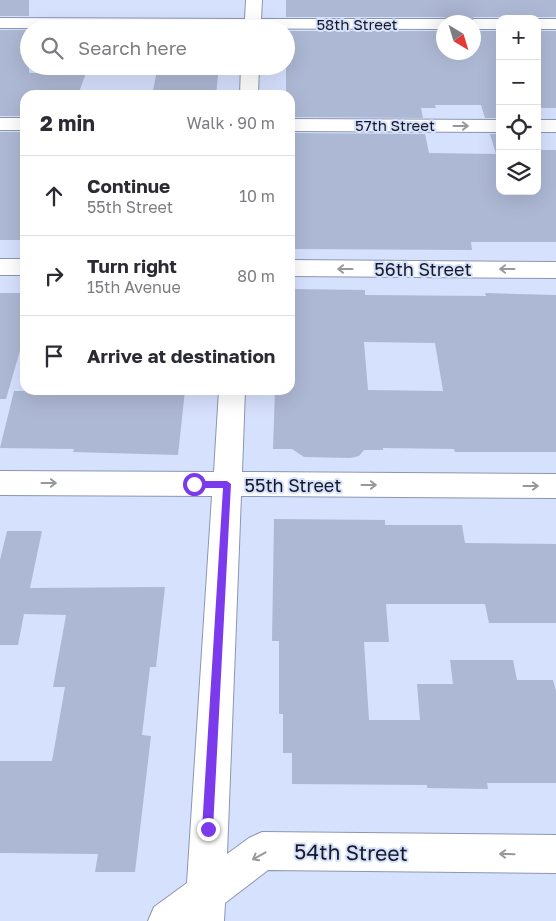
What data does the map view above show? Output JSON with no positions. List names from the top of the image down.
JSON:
{
  "streets": {
    "street": [
      "58th Street",
      "57th Street",
      "56th Street",
      "55th Street",
      "54th Street"
    ]
  },
  "one_way": [
    "57th Street",
    "56th Street",
    "55th Street",
    "54th Street"
  ],
  "north": "bottom right",
  "page": {
    "map_buttons": ["+", "−"],
    "search": "Search here",
    "heading": ["2 min", "Walk · 90 m"],
    "list": [
      ["Continue", "55th Street", "10 m"],
      ["Turn right", "15th Avenue", "80 m"],
      "Arrive at destination"
    ]
  }
}
